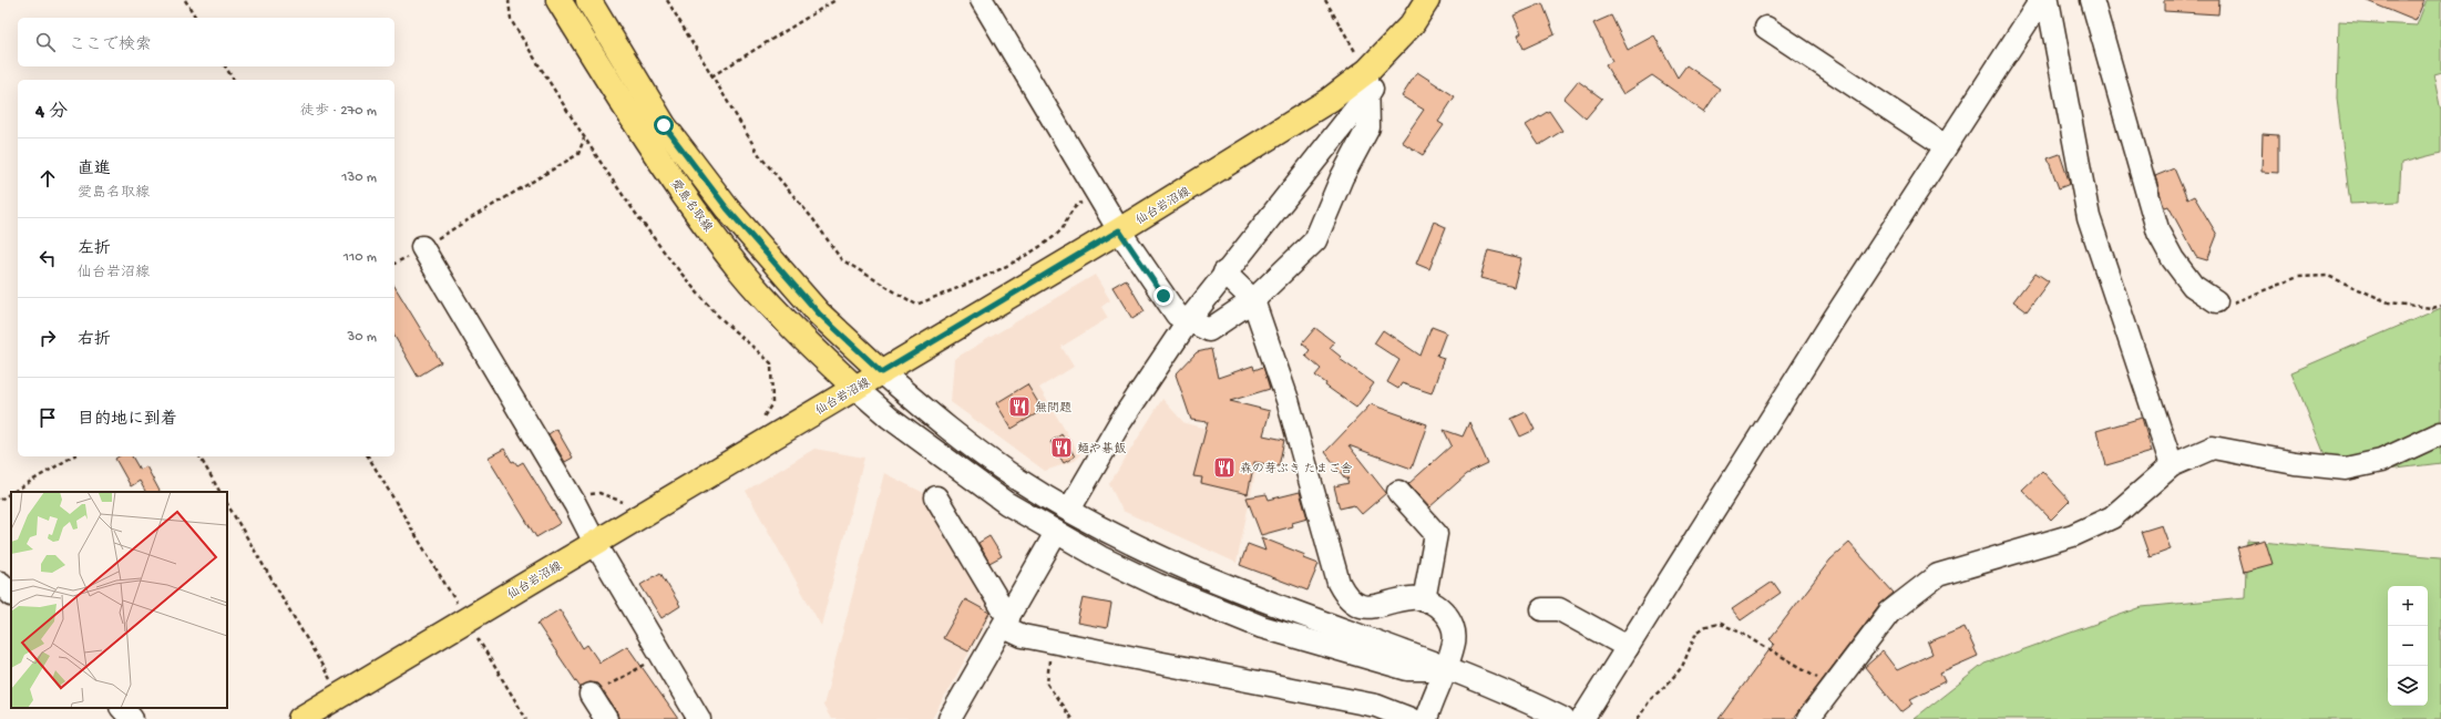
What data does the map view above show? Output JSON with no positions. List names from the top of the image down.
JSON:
{
  "streets": {
    "main road": ["愛島名取線", "仙台岩沼線"]
  },
  "crossings": [
    ["愛島名取線", "仙台岩沼線"]
  ],
  "places": {
    "restaurant": ["無問題", "麺や碁飯", "森の芽ぶき たまご舎"]
  },
  "page": {
    "search": "ここで検索",
    "heading": ["4 分", "徒歩 · 270 m"],
    "list": [
      ["直進", "愛島名取線", "130 m"],
      ["左折", "仙台岩沼線", "110 m"],
      ["右折", "30 m"],
      "目的地に到着"
    ],
    "map_buttons": ["+", "−"]
  }
}
